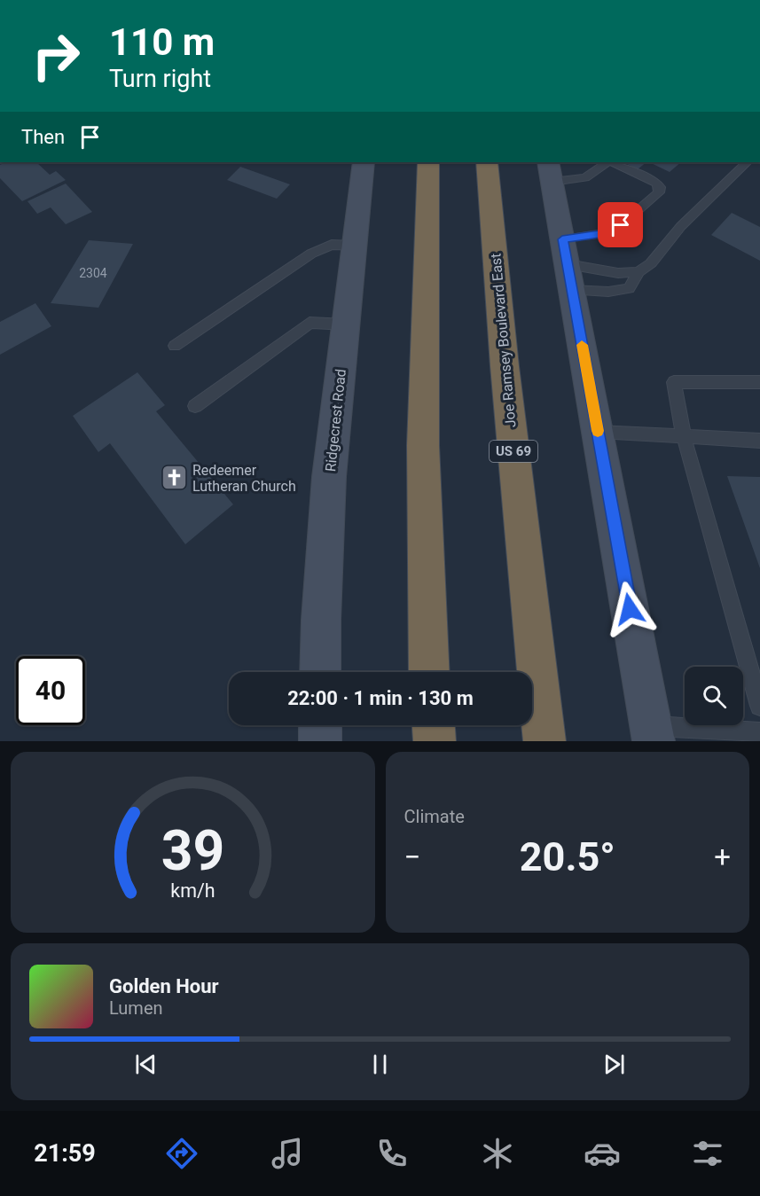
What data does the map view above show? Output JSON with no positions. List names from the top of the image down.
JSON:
{
  "streets": {
    "highway": ["Joe Ramsey Boulevard East", "US 69"],
    "street": ["Ridgecrest Road"]
  },
  "places": {
    "church": ["Redeemer Lutheran Church"]
  },
  "house_numbers": ["2304"],
  "page": {
    "turn": ["110 m", "Turn right"],
    "then": "Then",
    "limit": "40",
    "trip": "22:00 · 1 min · 130 m",
    "tile": "Climate",
    "heat": ["−", "20.5°", "+"],
    "song": ["Golden Hour", "Lumen"],
    "tabs": "21:59",
    "gauge": ["39", "km/h"]
  }
}
